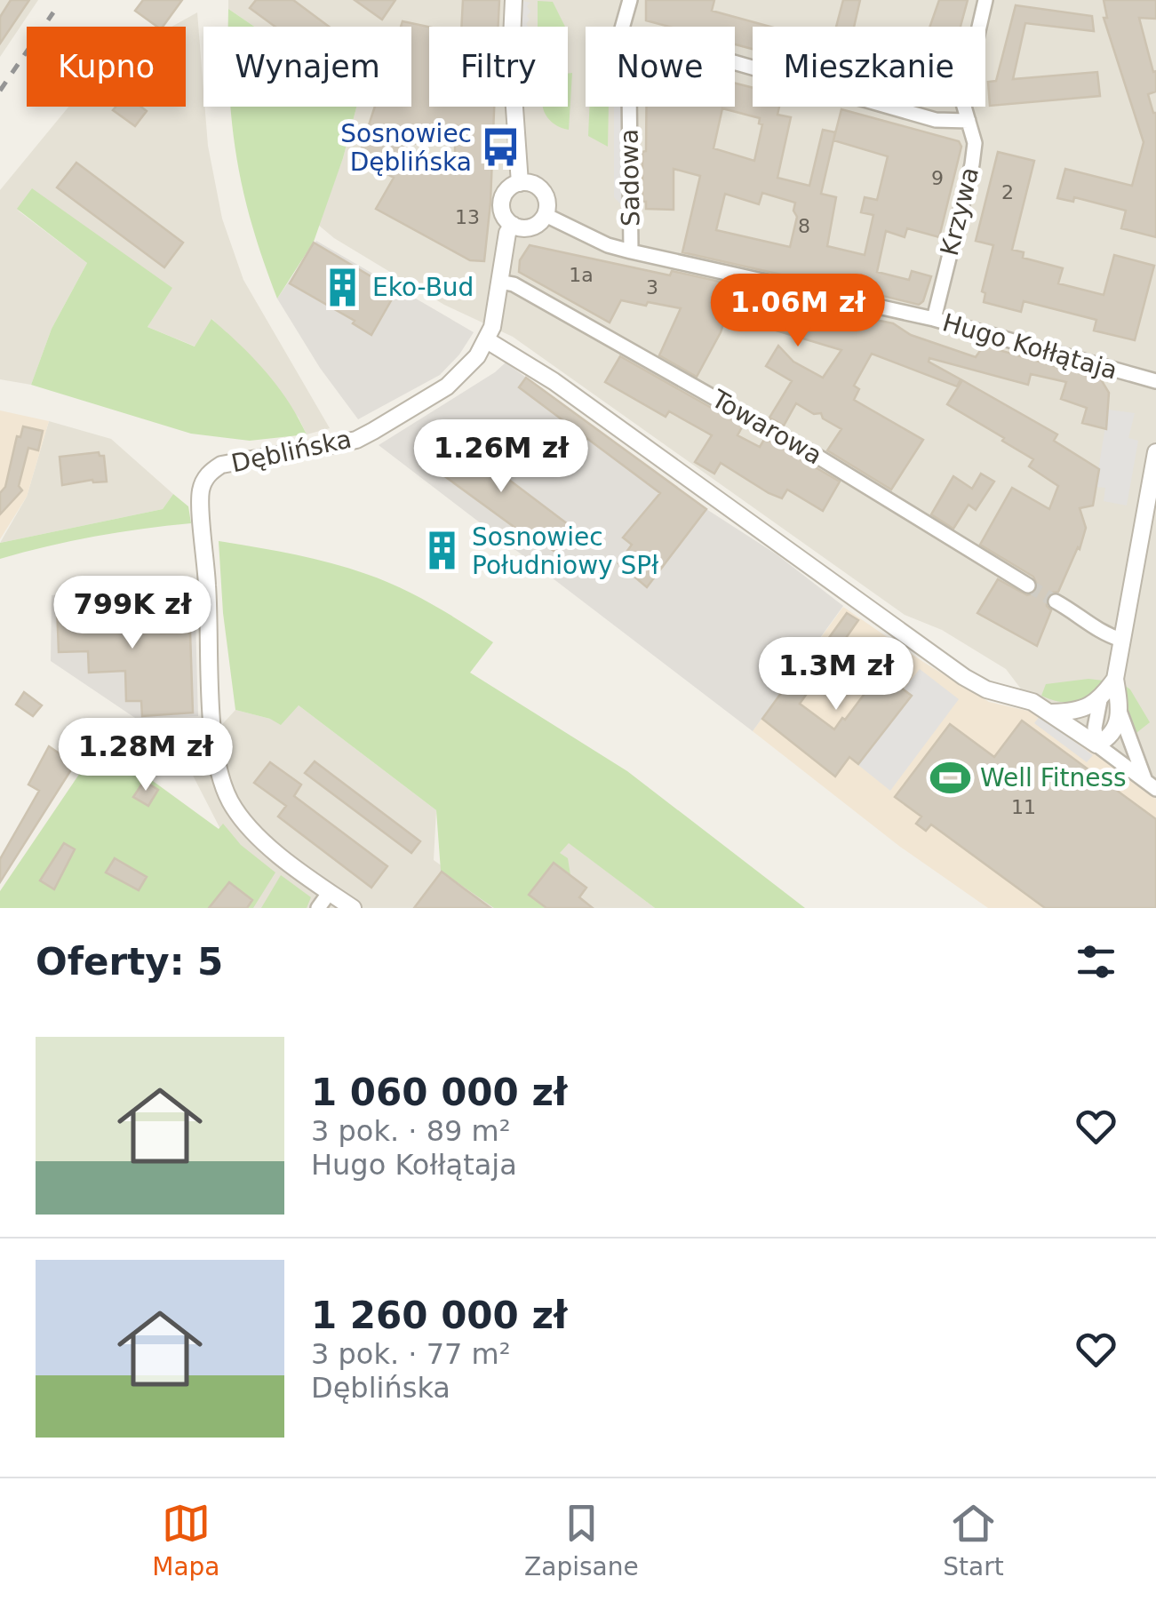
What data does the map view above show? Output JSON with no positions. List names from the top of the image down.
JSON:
{
  "streets": {
    "street": [
      "Sadowa",
      "Krzywa",
      "Hugo Kołłątaja",
      "Towarowa",
      "Dęblińska"
    ]
  },
  "crossings": [
    ["Sadowa", "Hugo Kołłątaja"],
    ["Krzywa", "Hugo Kołłątaja"],
    ["Hugo Kołłątaja", "Dęblińska"],
    ["Towarowa", "Dęblińska"]
  ],
  "places": {
    "bus stop": ["Sosnowiec Dęblińska"],
    "building": ["Eko-Bud", "Sosnowiec Południowy SPł"],
    "sports": ["Well Fitness"]
  },
  "house_numbers": [
    "9",
    "2",
    "13",
    "8",
    "1a",
    "3",
    "11"
  ],
  "page": {
    "chip": [
      "Kupno",
      "Wynajem",
      "Filtry",
      "Nowe",
      "Mieszkanie"
    ],
    "price": [
      "1.06M zł",
      "1.26M zł",
      "799K zł",
      "1.3M zł",
      "1.28M zł"
    ],
    "heading": "Oferty: 5",
    "list": [
      {
        "name": "1 060 000 zł",
        "note": "3 pok. · 89 m² · Hugo Kołłątaja"
      },
      {
        "name": "1 260 000 zł",
        "note": "3 pok. · 77 m² · Dęblińska"
      }
    ],
    "tabs": ["Mapa", "Zapisane", "Start"]
  }
}
